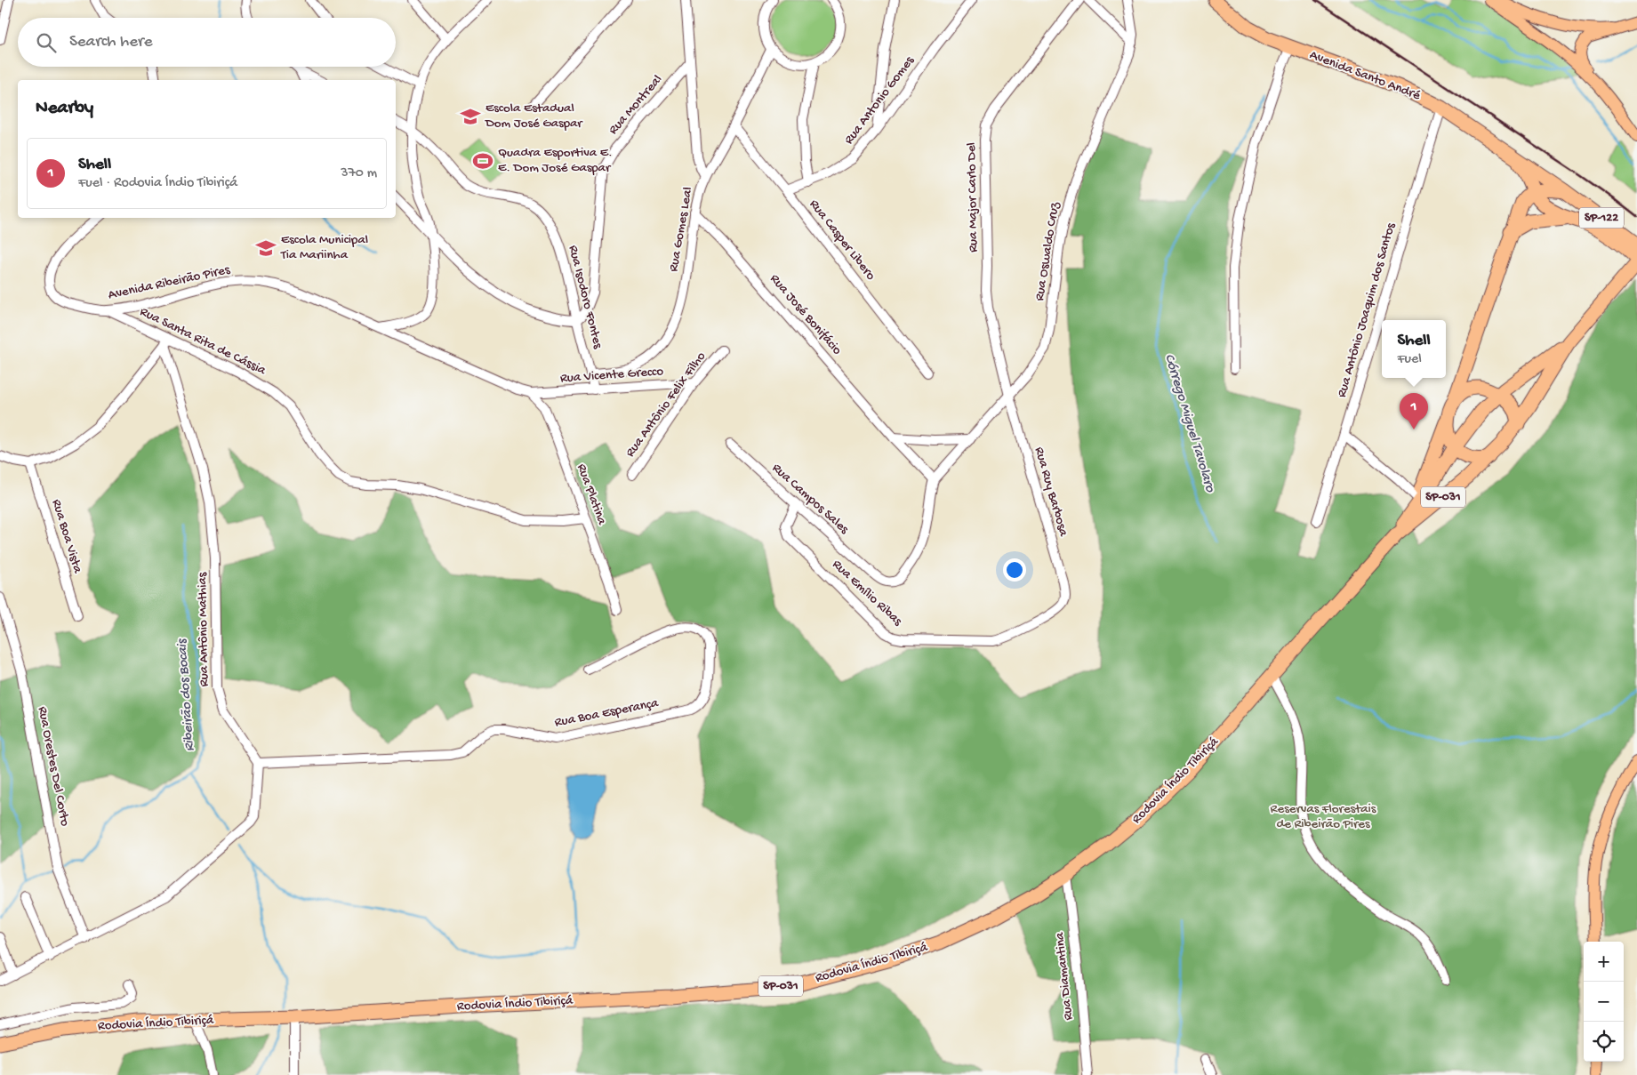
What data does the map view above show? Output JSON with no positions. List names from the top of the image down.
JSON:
{
  "streets": {
    "highway": [
      "Avenida Santo André",
      "SP-122",
      "SP-031",
      "Rodovia Índio Tibiriçá"
    ],
    "street": [
      "Rua Antonio Gomes",
      "Rua Montreal",
      "Rua Major Carlo Del",
      "Rua Gomes Leal",
      "Rua Casper Libero",
      "Rua Oswaldo Cruz",
      "Avenida Ribeirão Pires",
      "Rua Isodoro Fontes",
      "Rua Antônio Joaquim dos Santos",
      "Rua José Bonifácio",
      "Rua Santa Rita de Cássia",
      "Rua Vicente Grecco",
      "Rua Antônio Felix Filho",
      "Rua Ruy Barbosa",
      "Rua Platina",
      "Rua Campos Sales",
      "Rua Boa Vista",
      "Rua Emílio Ribas",
      "Rua Antônio Mathias",
      "Rua Boa Esperança",
      "Rua Orestes Del Corto",
      "Rua Diamantina"
    ]
  },
  "crossings": [
    ["Avenida Santo André", "SP-122"],
    ["Avenida Santo André", "Rua Antônio Joaquim dos Santos"],
    ["Rua Antonio Gomes", "Rua Casper Libero"],
    ["Rua Montreal", "Rua Isodoro Fontes"],
    ["Rua Major Carlo Del", "Rua Oswaldo Cruz"],
    ["Rua Major Carlo Del", "Rua Ruy Barbosa"],
    ["SP-122", "Rodovia Índio Tibiriçá"],
    ["Rua Gomes Leal", "Rua Casper Libero"],
    ["Rua Gomes Leal", "Rua Isodoro Fontes"],
    ["Rua Gomes Leal", "Rua José Bonifácio"],
    ["Rua Oswaldo Cruz", "Rua José Bonifácio"],
    ["Rua Oswaldo Cruz", "Rua Ruy Barbosa"],
    ["Rua Oswaldo Cruz", "Rua Campos Sales"],
    ["Avenida Ribeirão Pires", "Rua Santa Rita de Cássia"],
    ["Avenida Ribeirão Pires", "Rua Vicente Grecco"],
    ["Avenida Ribeirão Pires", "Rua Platina"],
    ["Rua Isodoro Fontes", "Rua Vicente Grecco"],
    ["Rua José Bonifácio", "Rua Campos Sales"],
    ["Rua Santa Rita de Cássia", "Rua Platina"],
    ["Rua Santa Rita de Cássia", "Rua Antônio Mathias"],
    ["Rua Vicente Grecco", "Rua Antônio Felix Filho"],
    ["Rua Vicente Grecco", "Rua Platina"],
    ["Rua Ruy Barbosa", "Rua Emílio Ribas"],
    ["Rua Campos Sales", "Rua Emílio Ribas"],
    ["Rua Antônio Mathias", "Rua Boa Esperança"],
    ["Rodovia Índio Tibiriçá", "Rua Diamantina"]
  ],
  "water": ["Córrego Miguel Tavolaro", "Ribeirão dos Bocais"],
  "parks": ["Reservas Florestais de Ribeirão Pires"],
  "places": {
    "school or university": ["Escola Estadual Dom José Gaspar", "Escola Municipal Tia Mariinha"],
    "sports": ["Quadra Esportiva E. E. Dom José Gaspar"]
  },
  "page": {
    "search": "Search here",
    "heading": "Nearby",
    "list": [
      {
        "mark": "1",
        "name": "Shell",
        "note": "Fuel · Rodovia Índio Tibiriçá",
        "value": "370 m"
      }
    ],
    "popup": ["Shell", "Fuel"],
    "pins": "1",
    "map_buttons": ["+", "−"]
  }
}
